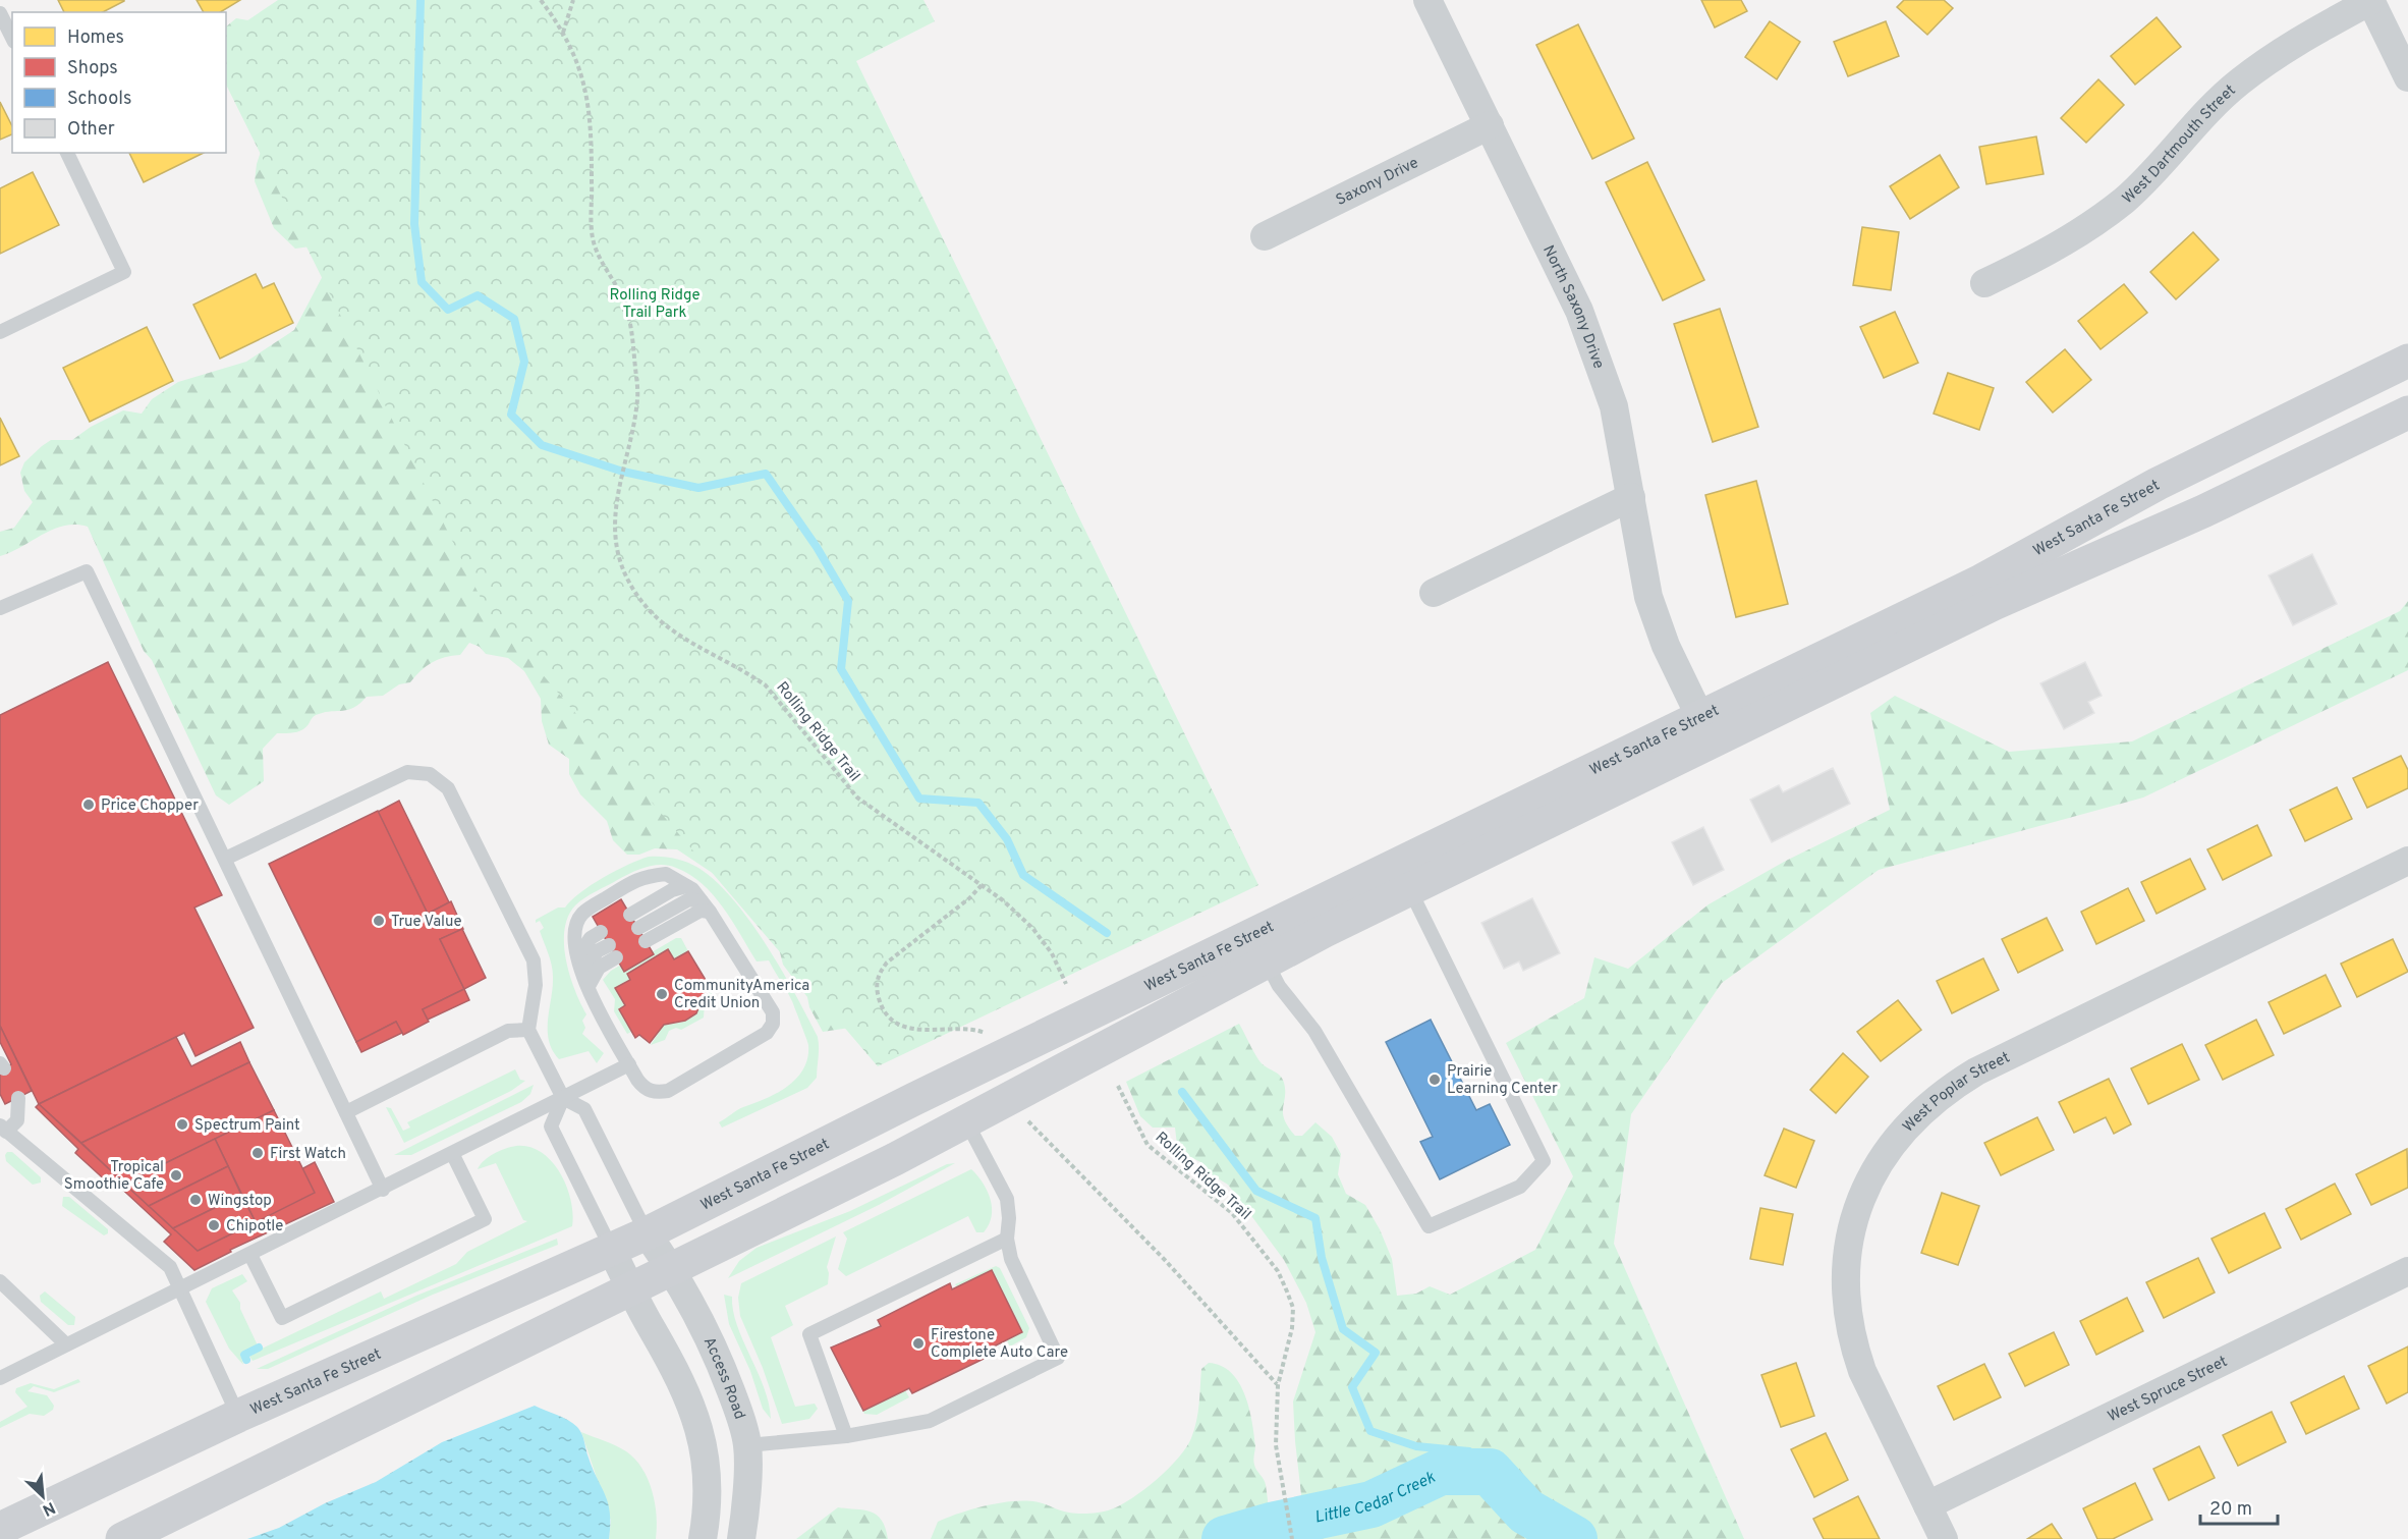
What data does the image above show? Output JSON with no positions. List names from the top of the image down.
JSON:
{
  "streets": {
    "street": [
      "West Dartmouth Street",
      "Saxony Drive",
      "North Saxony Drive",
      "West Santa Fe Street",
      "West Poplar Street",
      "Access Road",
      "West Spruce Street"
    ],
    "path": ["Rolling Ridge Trail"]
  },
  "crossings": [
    ["Saxony Drive", "North Saxony Drive"],
    ["North Saxony Drive", "West Santa Fe Street"],
    ["West Santa Fe Street", "Access Road"],
    ["West Poplar Street", "West Spruce Street"]
  ],
  "water": ["Little Cedar Creek"],
  "parks": ["Rolling Ridge Trail Park"],
  "places": [
    "Price Chopper",
    "True Value",
    "CommunityAmerica Credit Union",
    "Prairie Learning Center",
    "Spectrum Paint",
    "First Watch",
    "Tropical Smoothie Cafe",
    "Wingstop",
    "Chipotle",
    "Firestone Complete Auto Care"
  ],
  "legend": [
    "Homes",
    "Shops",
    "Schools",
    "Other"
  ],
  "scale_bar": "20 m",
  "north": "bottom right"
}
